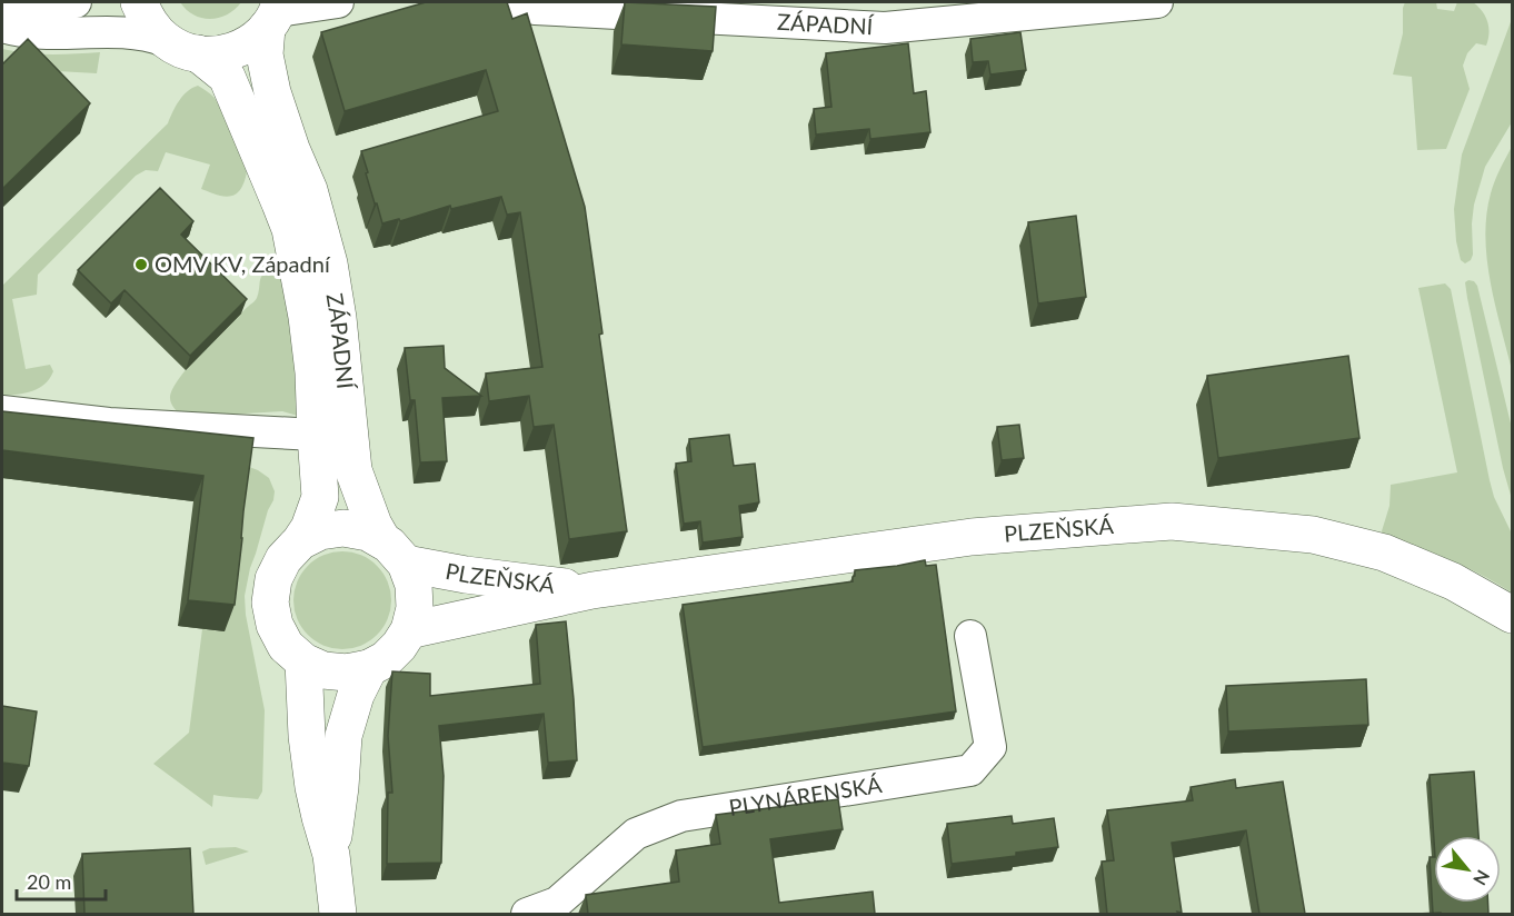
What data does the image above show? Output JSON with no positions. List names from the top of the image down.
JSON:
{
  "streets": {
    "street": ["ZÁPADNÍ", "PLZEŇSKÁ", "PLYNÁRENSKÁ"]
  },
  "crossings": [
    ["ZÁPADNÍ", "PLZEŇSKÁ"]
  ],
  "places": ["OMV KV, Západní"],
  "scale_bar": "20 m",
  "north": "bottom right"
}
